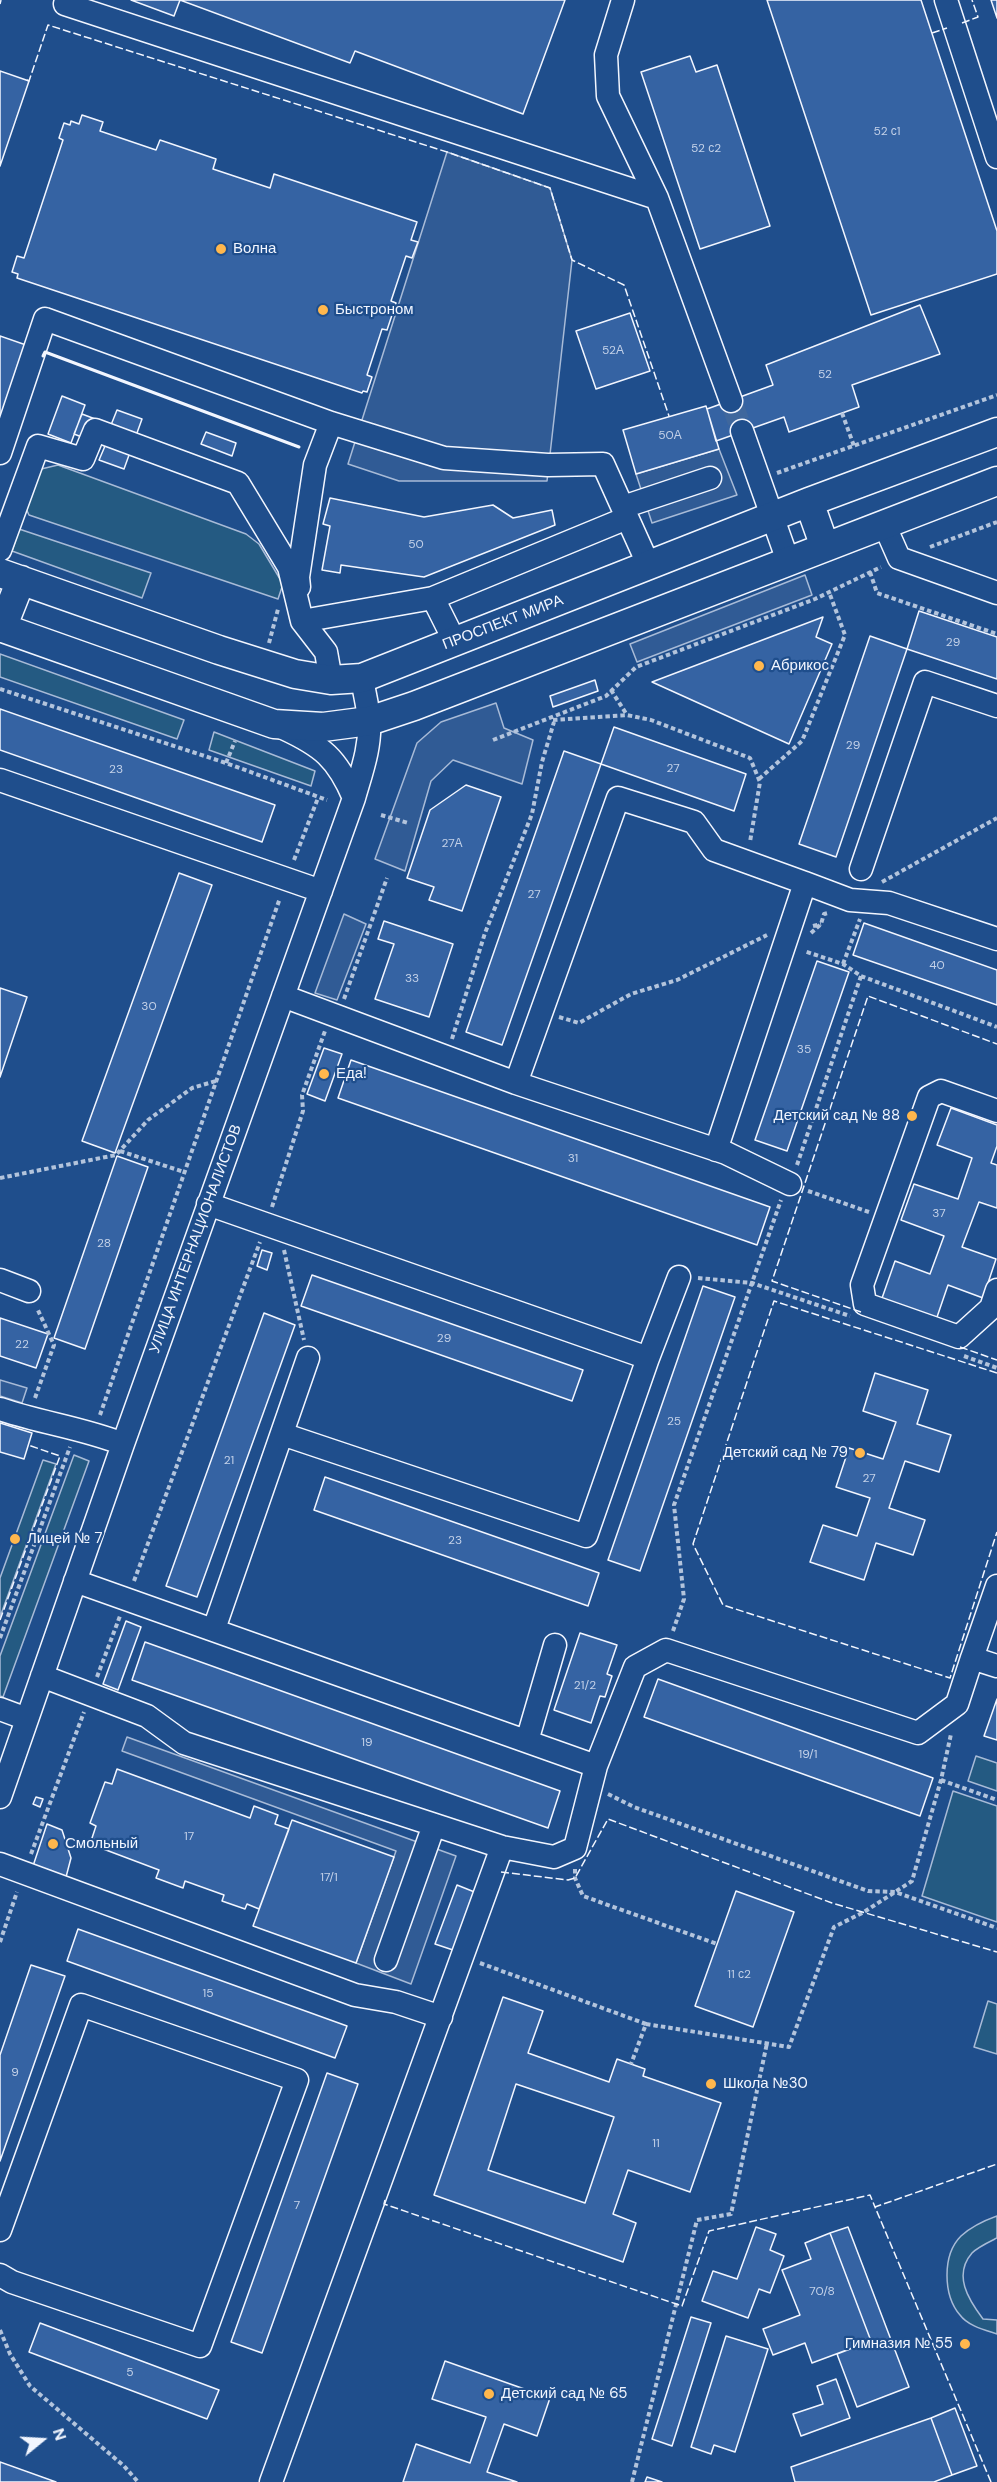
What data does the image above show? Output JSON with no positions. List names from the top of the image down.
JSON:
{
  "streets": {
    "main road": ["ПРОСПЕКТ МИРА"],
    "street": ["УЛИЦА ИНТЕРНАЦИОНАЛИСТОВ"]
  },
  "crossings": [
    ["ПРОСПЕКТ МИРА", "УЛИЦА ИНТЕРНАЦИОНАЛИСТОВ"]
  ],
  "places": [
    "Волна",
    "Быстроном",
    "Абрикос",
    "Еда!",
    "Детский сад № 88",
    "Детский сад № 79",
    "Лицей № 7",
    "Смольный",
    "Школа №30",
    "Гимназия № 55",
    "Детский сад № 65"
  ],
  "house_numbers": [
    "52 с1",
    "52 с2",
    "52А",
    "52",
    "50А",
    "50",
    "29",
    "29",
    "27",
    "23",
    "27А",
    "27",
    "40",
    "33",
    "30",
    "35",
    "31",
    "37",
    "28",
    "29",
    "22",
    "25",
    "21",
    "27",
    "23",
    "21/2",
    "19",
    "19/1",
    "17",
    "17/1",
    "11 с2",
    "15",
    "9",
    "11",
    "7",
    "70/8",
    "5"
  ],
  "north": "right"
}
